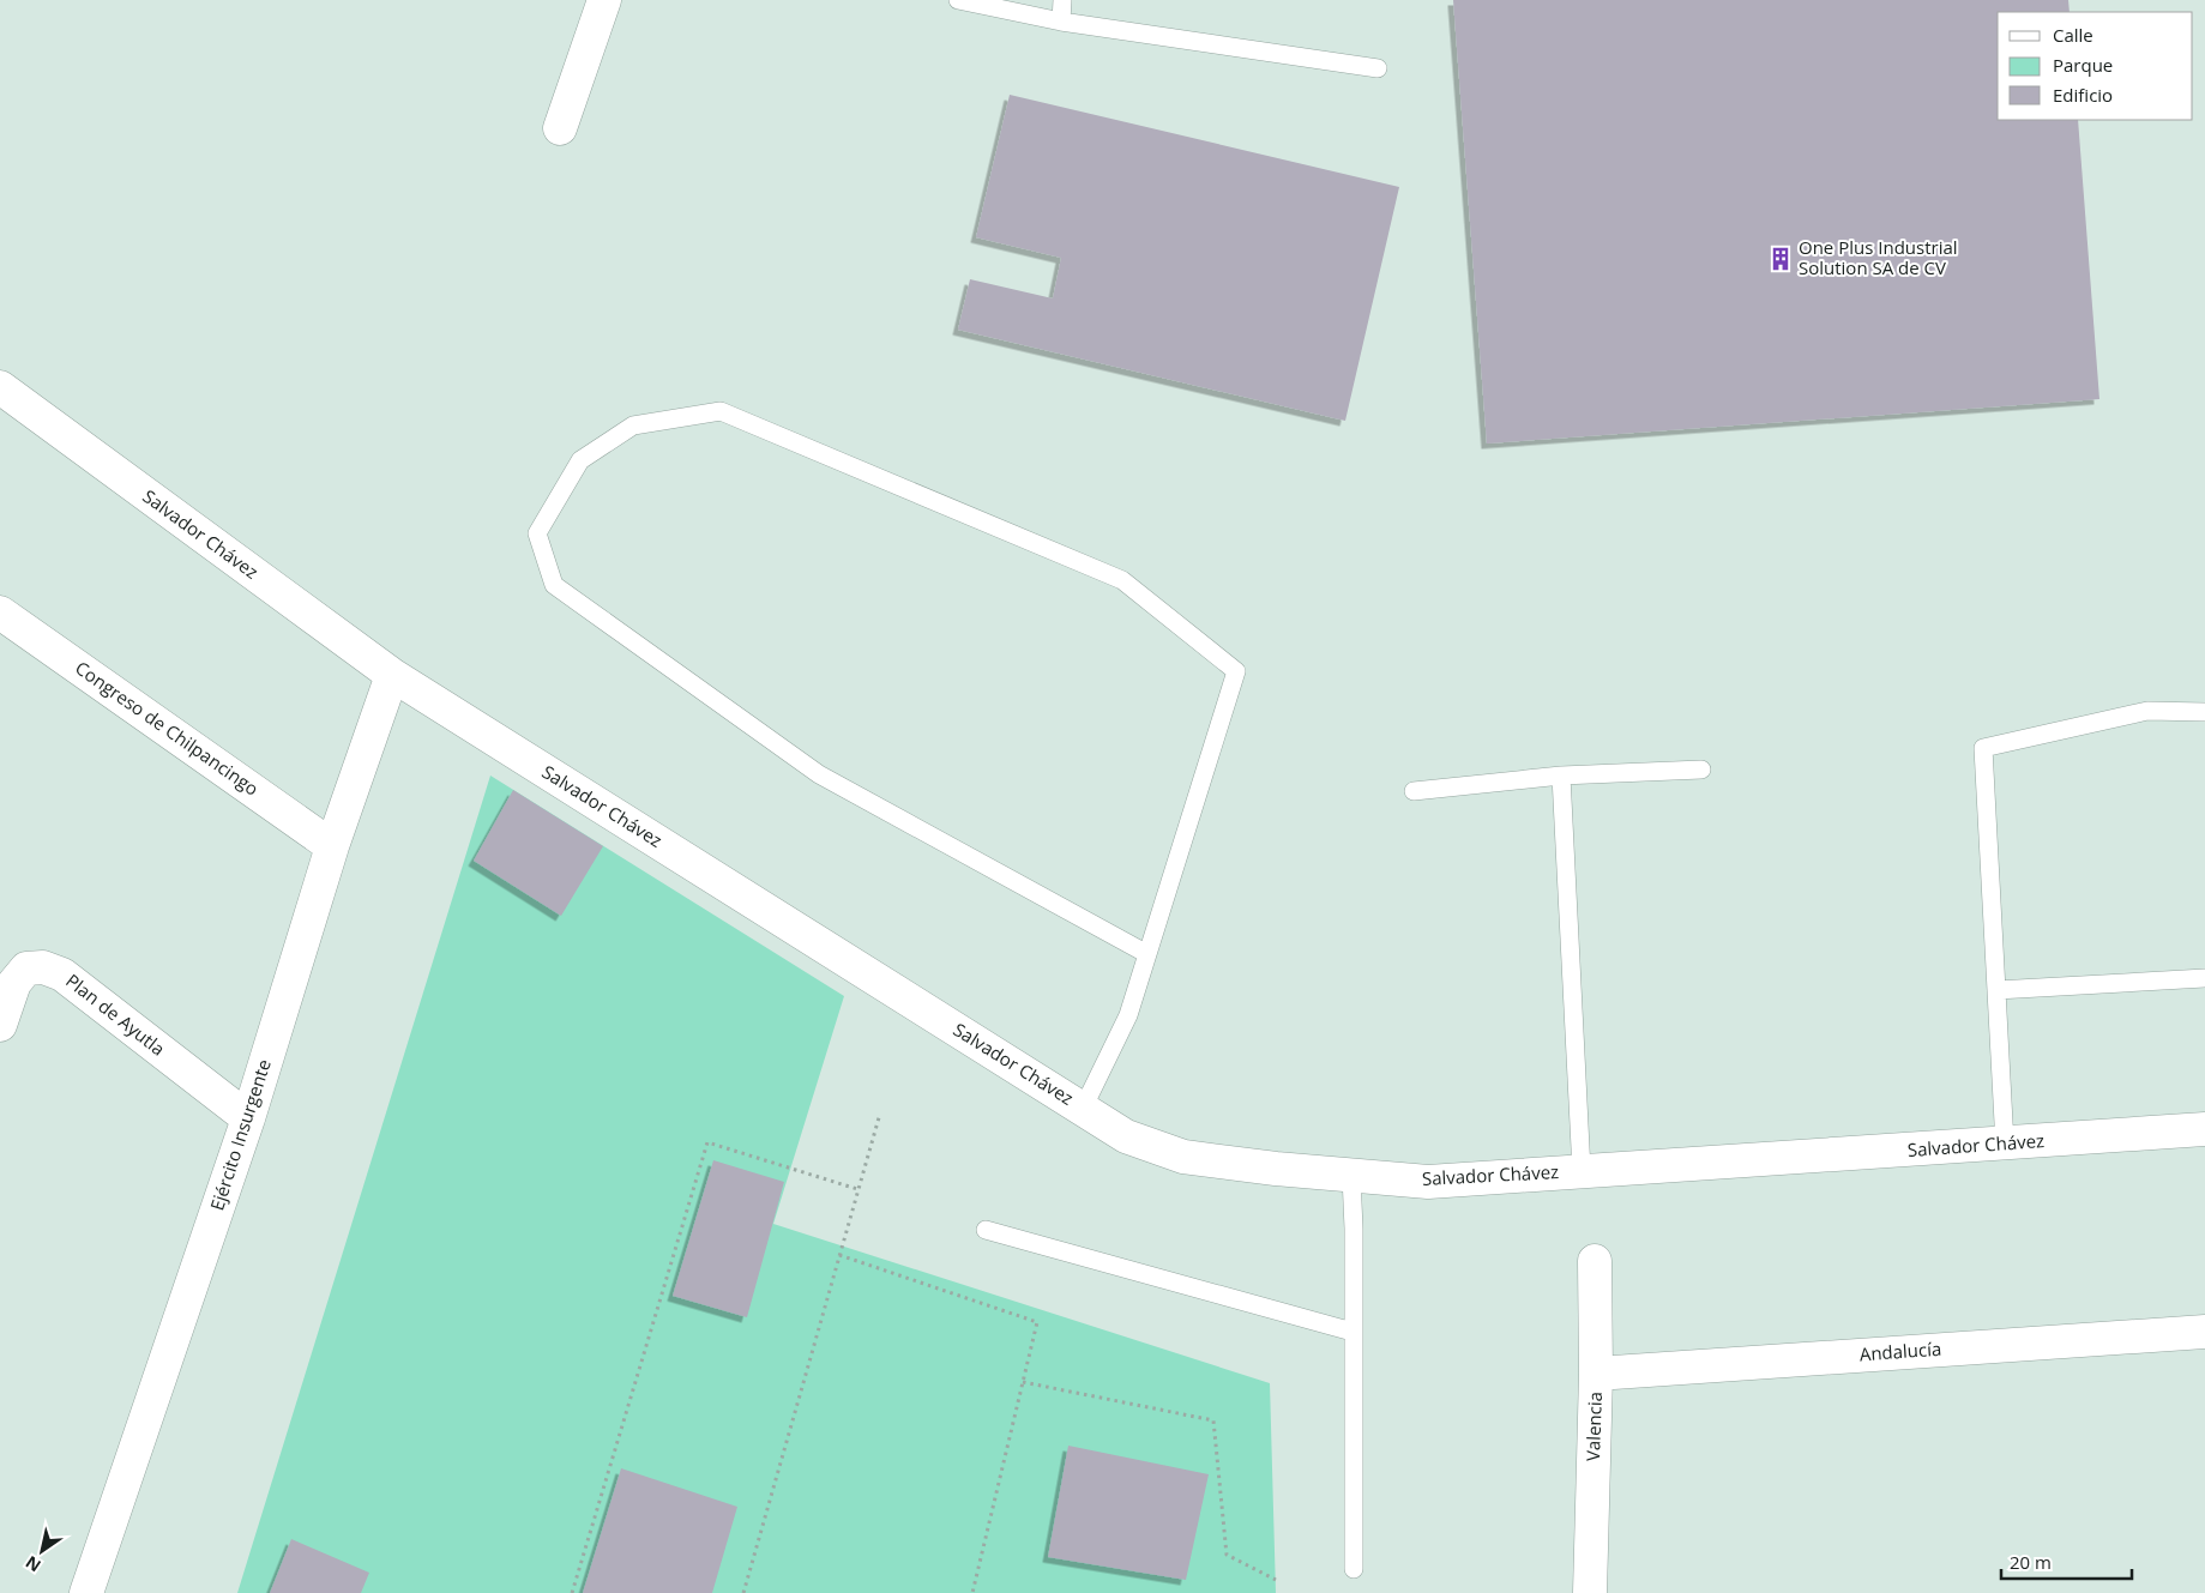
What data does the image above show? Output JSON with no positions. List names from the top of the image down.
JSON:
{
  "streets": {
    "street": [
      "Salvador Chávez",
      "Congreso de Chilpancingo",
      "Plan de Ayutla",
      "Ejército Insurgente",
      "Andalucía",
      "Valencia"
    ]
  },
  "crossings": [
    ["Salvador Chávez", "Ejército Insurgente"],
    ["Congreso de Chilpancingo", "Ejército Insurgente"],
    ["Plan de Ayutla", "Ejército Insurgente"],
    ["Andalucía", "Valencia"]
  ],
  "places": {
    "building": ["One Plus Industrial Solution SA de CV"]
  },
  "legend": ["Calle", "Parque", "Edificio"],
  "scale_bar": "20 m",
  "north": "bottom left"
}
